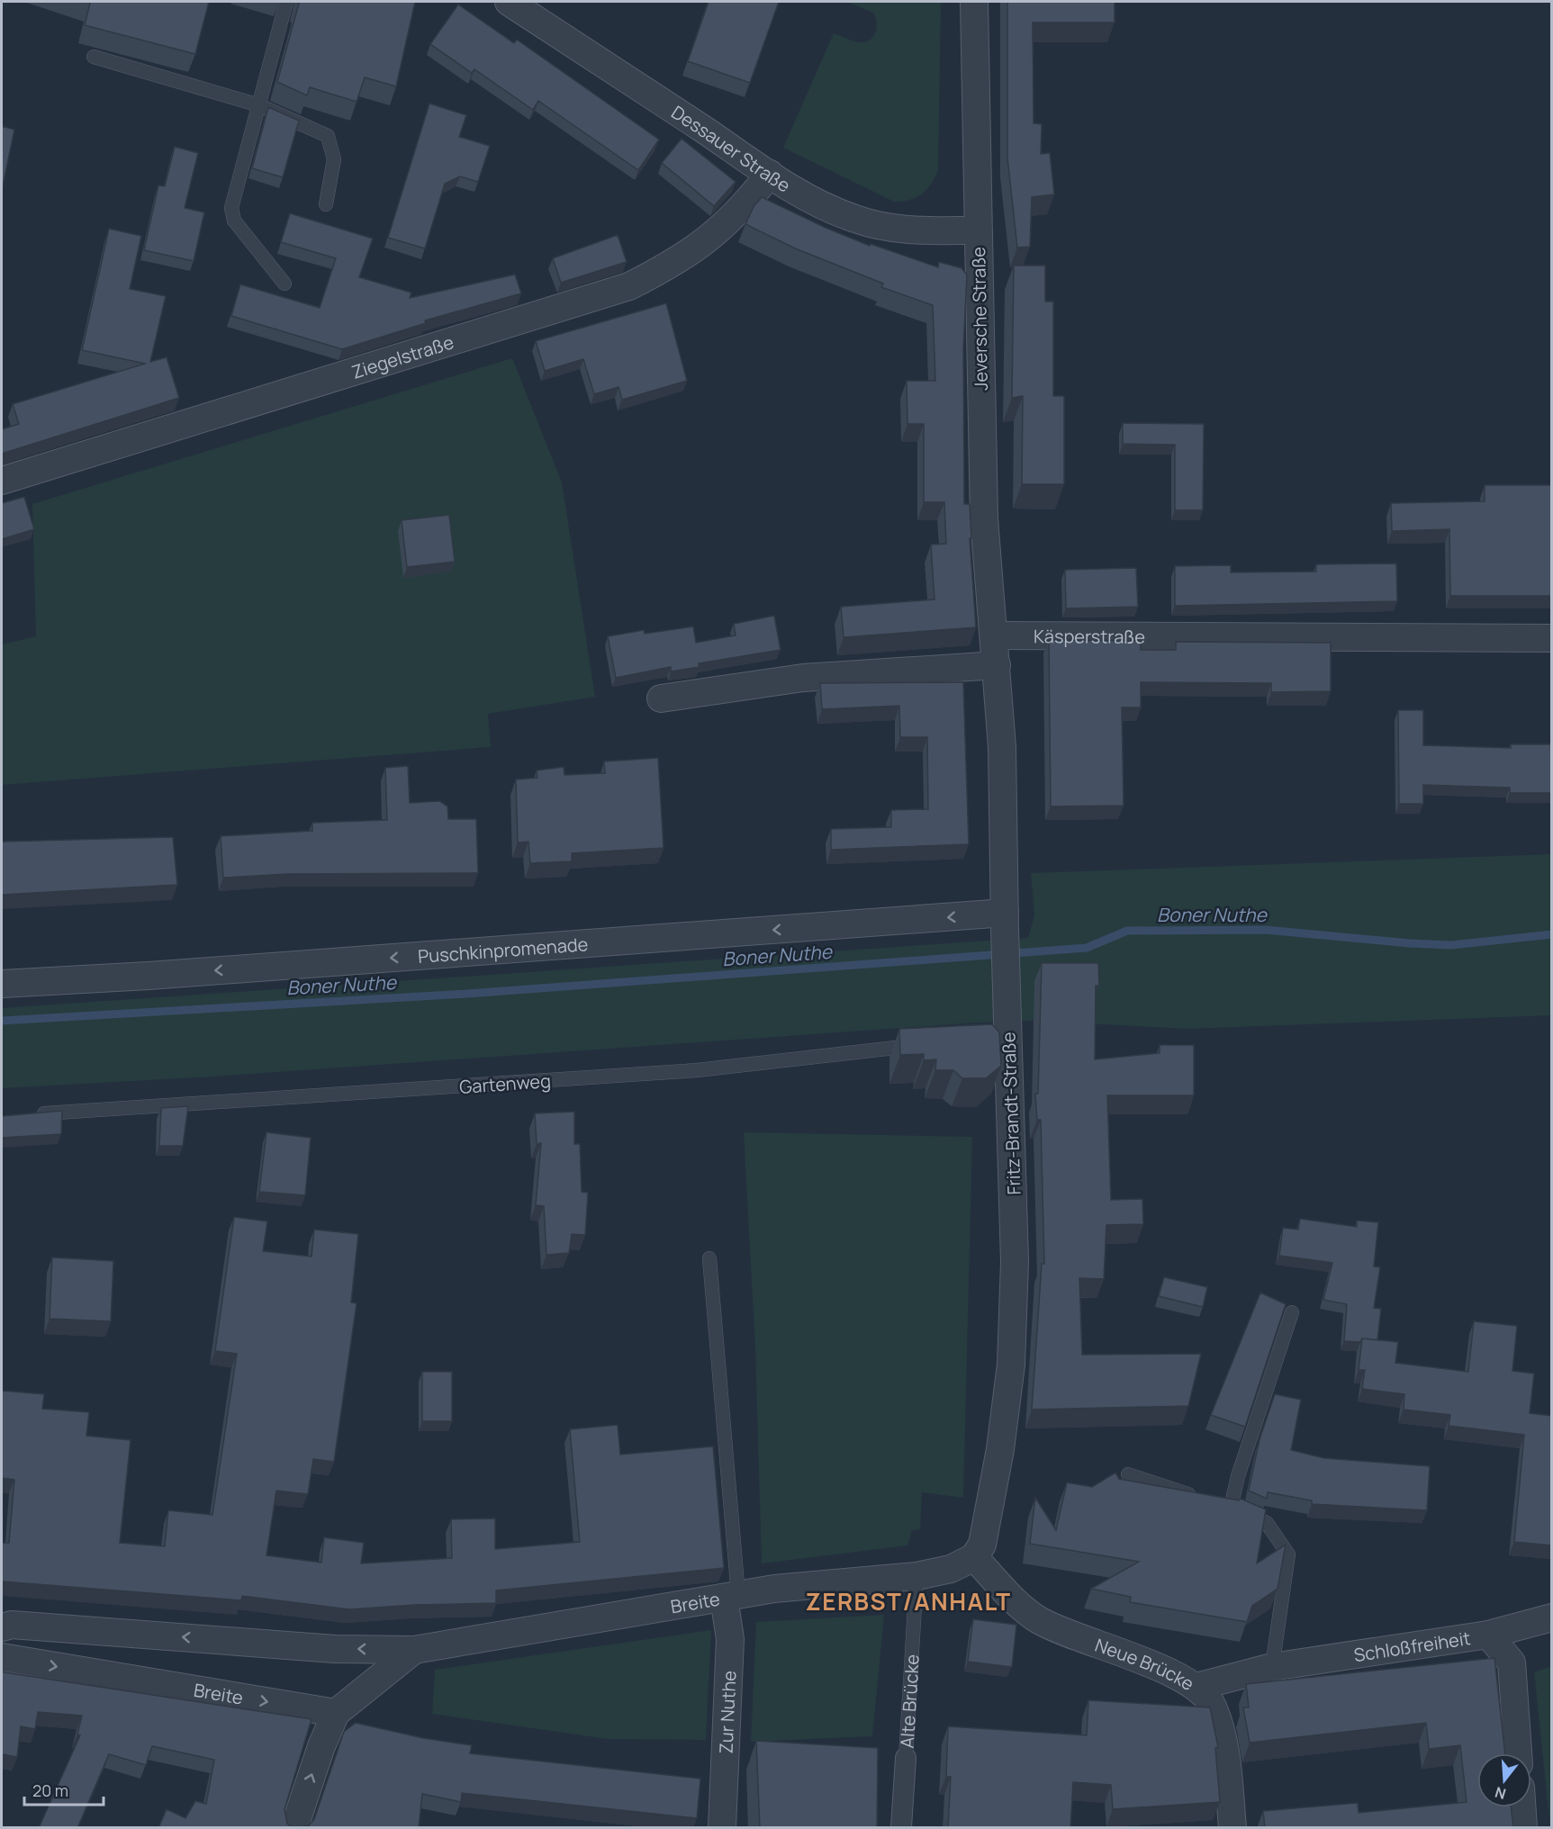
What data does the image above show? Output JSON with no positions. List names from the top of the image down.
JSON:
{
  "streets": {
    "street": [
      "Dessauer Straße",
      "Jeversche Straße",
      "Ziegelstraße",
      "Käsperstraße",
      "Puschkinpromenade",
      "Fritz-Brandt-Straße",
      "Breite",
      "Schloßfreiheit",
      "Neue Brücke",
      "Alte Brücke",
      "Zur Nuthe"
    ],
    "lane": ["Gartenweg"]
  },
  "crossings": [
    ["Dessauer Straße", "Jeversche Straße"],
    ["Dessauer Straße", "Ziegelstraße"],
    ["Jeversche Straße", "Käsperstraße"],
    ["Puschkinpromenade", "Fritz-Brandt-Straße"],
    ["Fritz-Brandt-Straße", "Breite"],
    ["Fritz-Brandt-Straße", "Neue Brücke"],
    ["Breite", "Neue Brücke"],
    ["Breite", "Alte Brücke"],
    ["Breite", "Zur Nuthe"],
    ["Schloßfreiheit", "Neue Brücke"]
  ],
  "one_way": ["Puschkinpromenade"],
  "districts": ["ZERBST/ANHALT"],
  "water": ["Boner Nuthe"],
  "scale_bar": "20 m",
  "north": "bottom"
}
